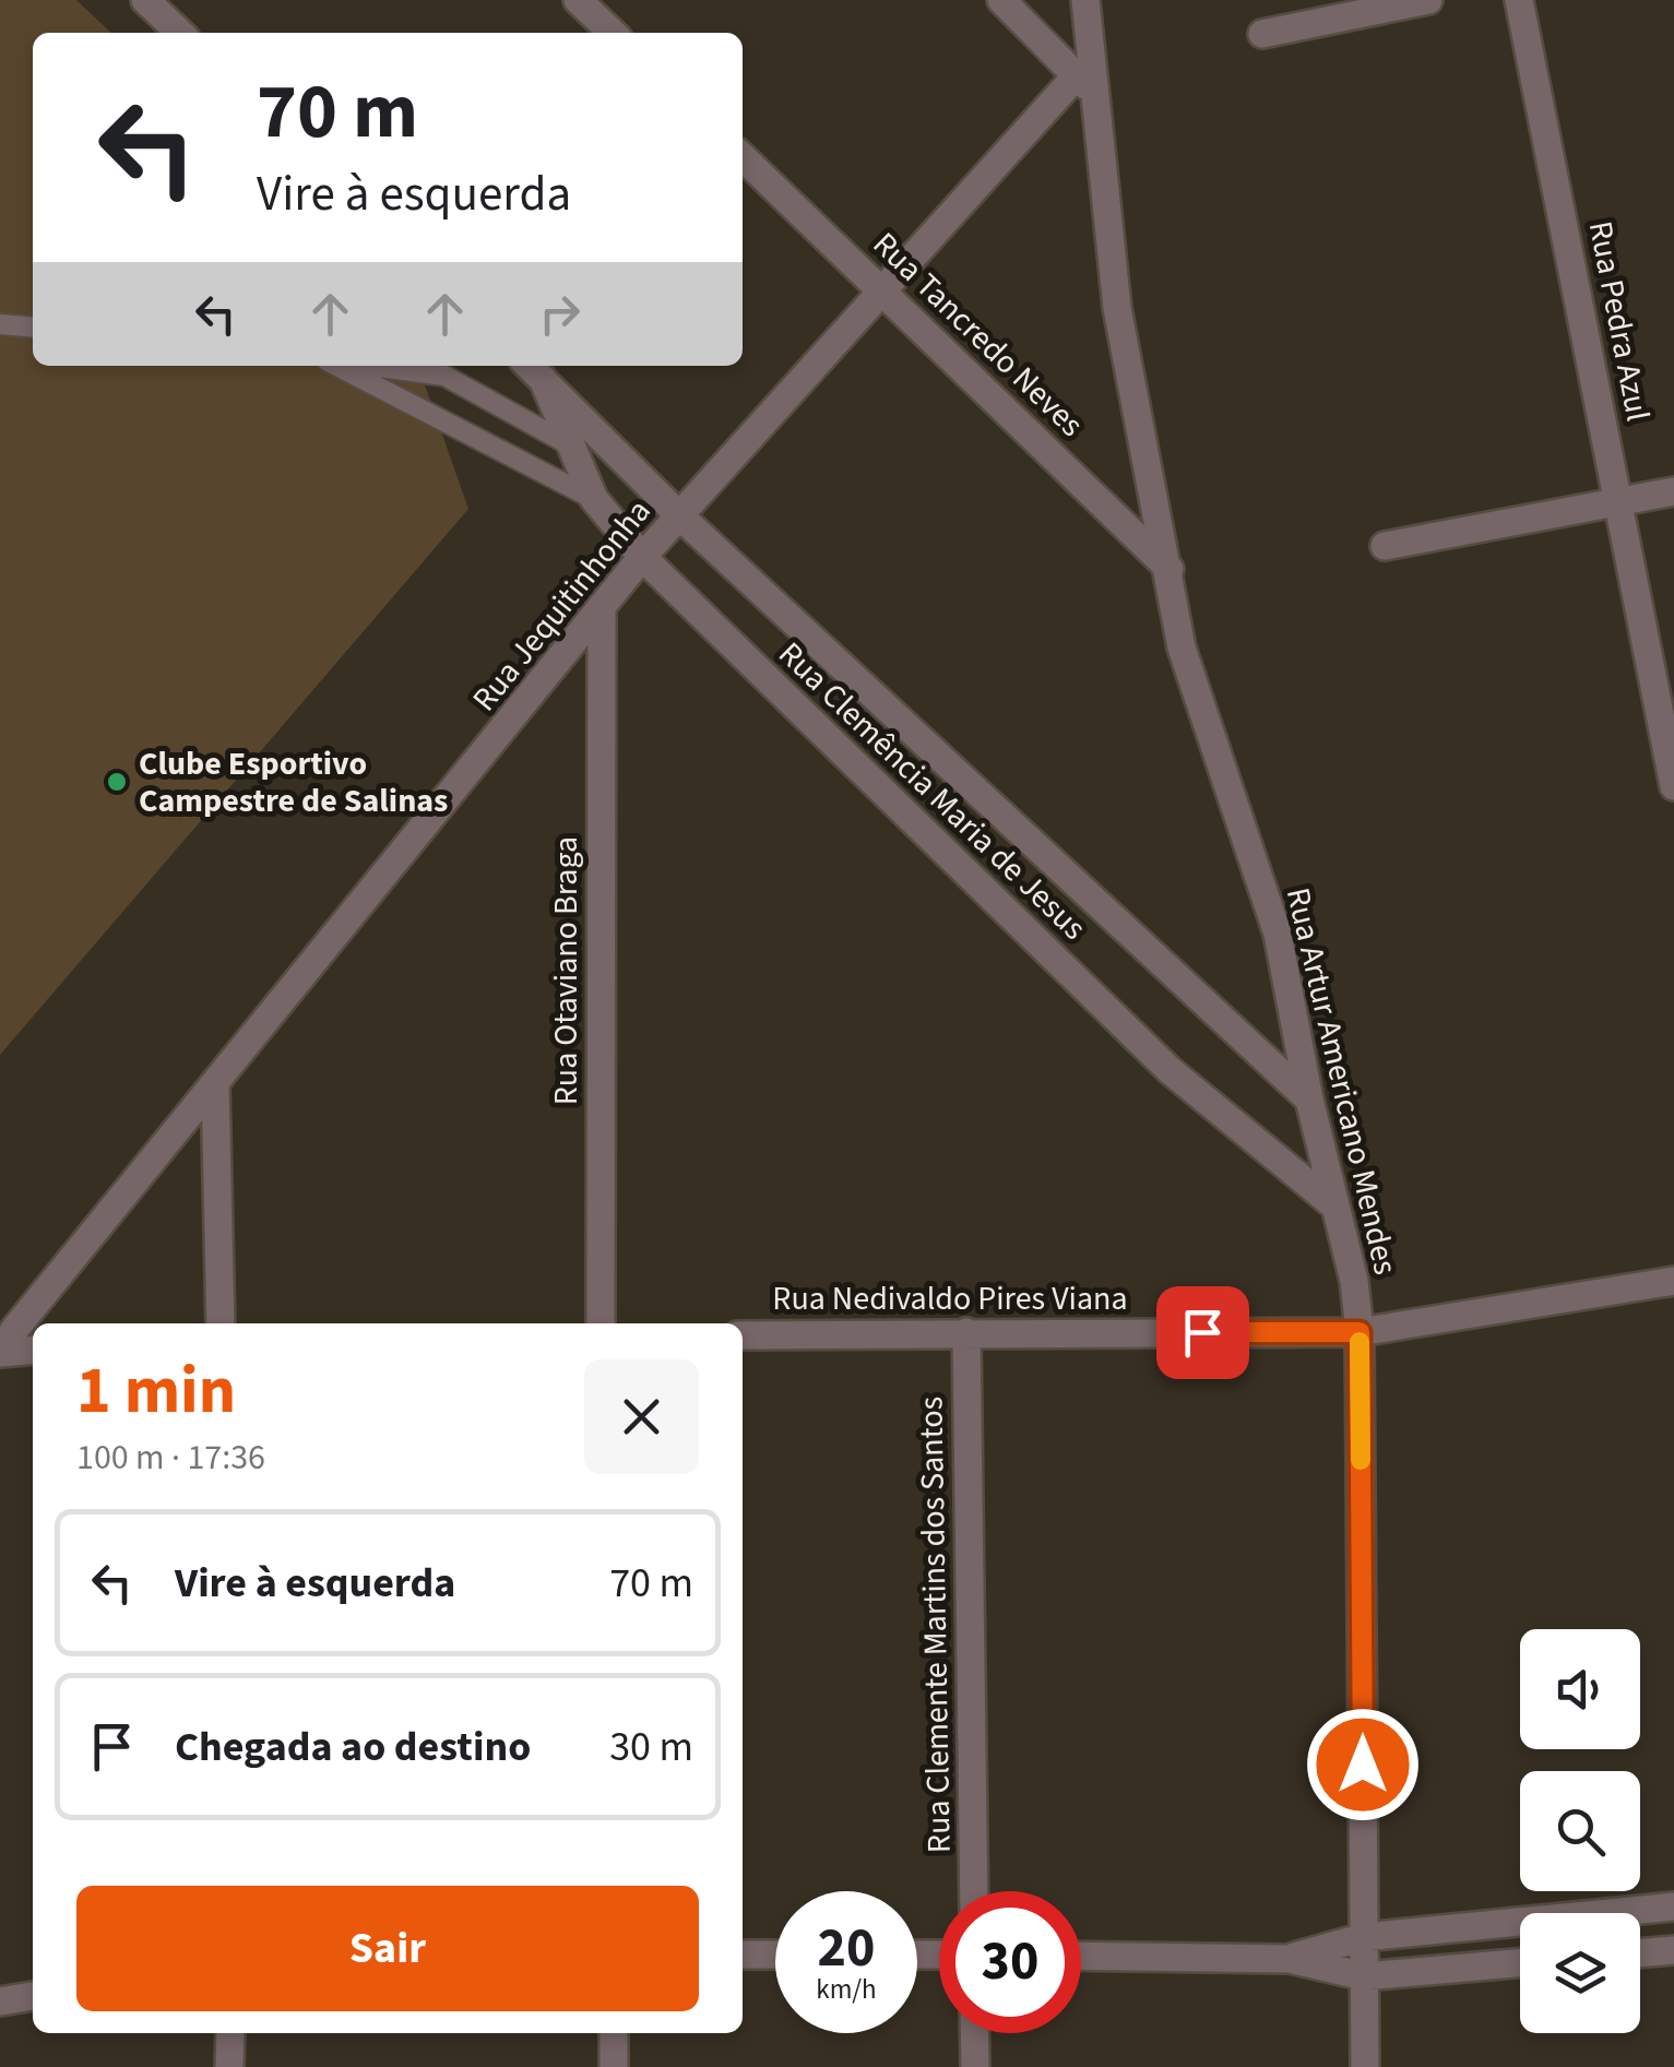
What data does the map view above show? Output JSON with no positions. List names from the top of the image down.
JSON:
{
  "streets": {
    "street": [
      "Rua Pedra Azul",
      "Rua Tancredo Neves",
      "Rua Jequitinhonha",
      "Rua Clemência Maria de Jesus",
      "Rua Otaviano Braga",
      "Rua Artur Americano Mendes",
      "Rua Nedivaldo Pires Viana",
      "Rua Clemente Martins dos Santos"
    ]
  },
  "crossings": [
    ["Rua Tancredo Neves", "Rua Jequitinhonha"],
    ["Rua Tancredo Neves", "Rua Artur Americano Mendes"],
    ["Rua Jequitinhonha", "Rua Clemência Maria de Jesus"],
    ["Rua Jequitinhonha", "Rua Otaviano Braga"],
    ["Rua Jequitinhonha", "Rua Artur Americano Mendes"],
    ["Rua Clemência Maria de Jesus", "Rua Artur Americano Mendes"],
    ["Rua Artur Americano Mendes", "Rua Nedivaldo Pires Viana"],
    ["Rua Nedivaldo Pires Viana", "Rua Clemente Martins dos Santos"]
  ],
  "places": ["Clube Esportivo Campestre de Salinas"],
  "page": {
    "turn": ["70 m", "Vire à esquerda"],
    "heading": ["1 min", "100 m · 17:36"],
    "list": [
      {
        "name": "Vire à esquerda",
        "value": "70 m"
      },
      {
        "name": "Chegada ao destino",
        "value": "30 m"
      }
    ],
    "buttons": "Sair",
    "speed": "20 km/h",
    "limit": "30"
  }
}
